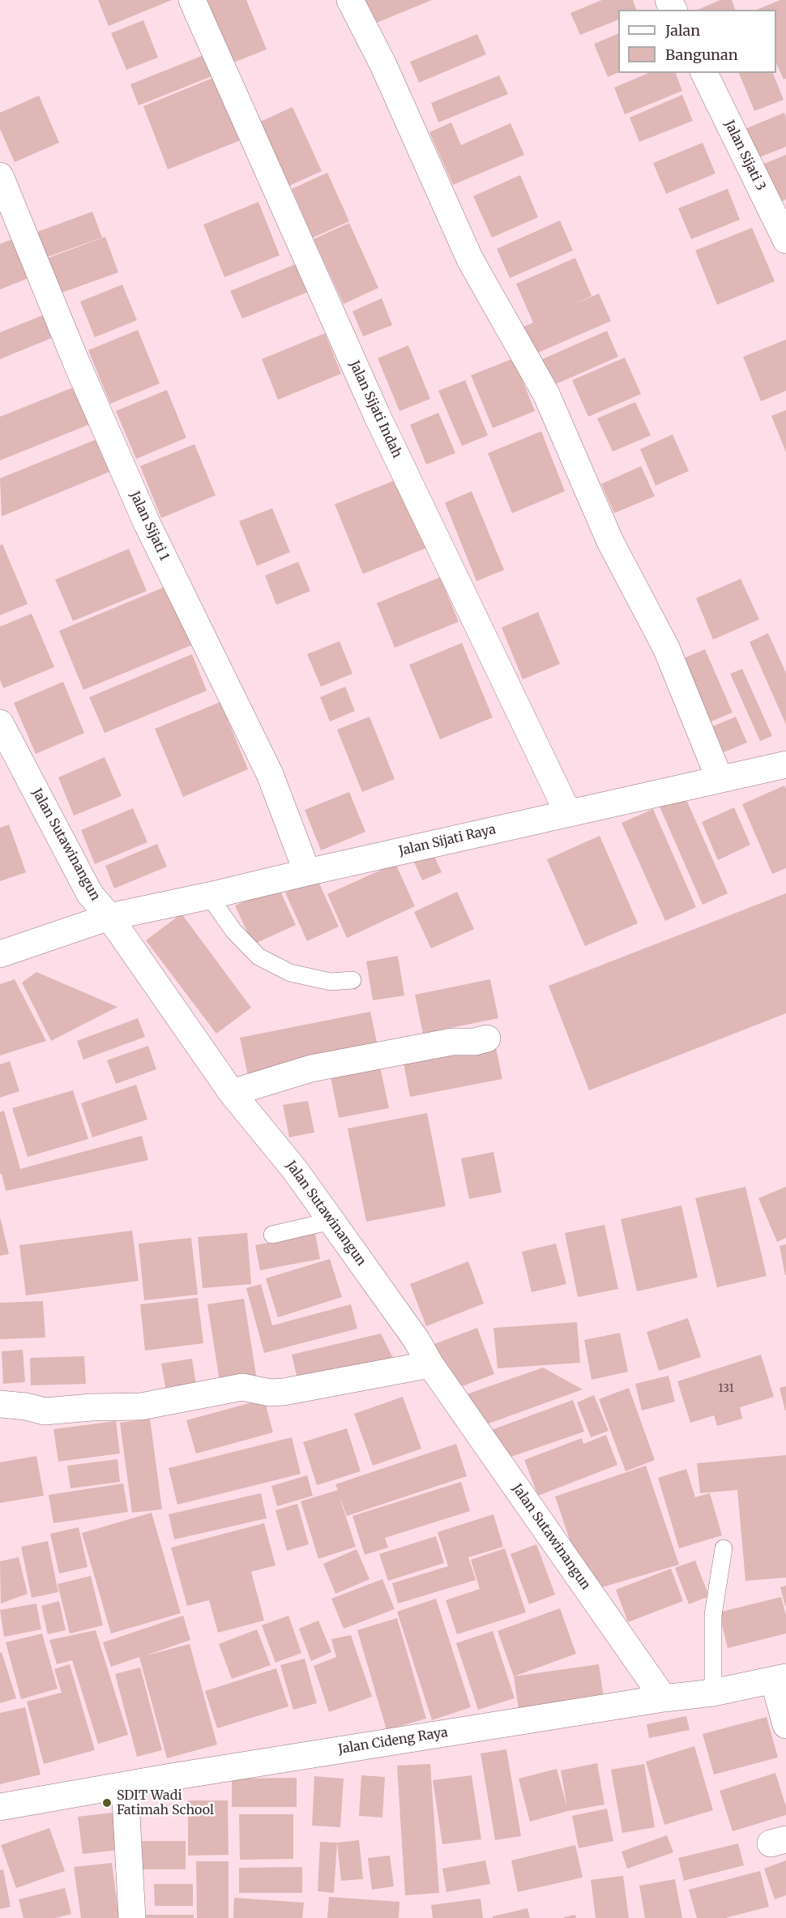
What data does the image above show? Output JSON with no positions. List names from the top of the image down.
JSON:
{
  "streets": {
    "street": [
      "Jalan Sijati 3",
      "Jalan Sijati Indah",
      "Jalan Sijati 1",
      "Jalan Sijati Raya",
      "Jalan Sutawinangun",
      "Jalan Cideng Raya"
    ]
  },
  "crossings": [
    ["Jalan Sijati Indah", "Jalan Sijati Raya"],
    ["Jalan Sijati 1", "Jalan Sijati Raya"],
    ["Jalan Sijati Raya", "Jalan Sutawinangun"],
    ["Jalan Sutawinangun", "Jalan Cideng Raya"]
  ],
  "places": ["SDIT Wadi Fatimah School"],
  "house_numbers": ["131"],
  "legend": ["Jalan", "Bangunan"]
}
